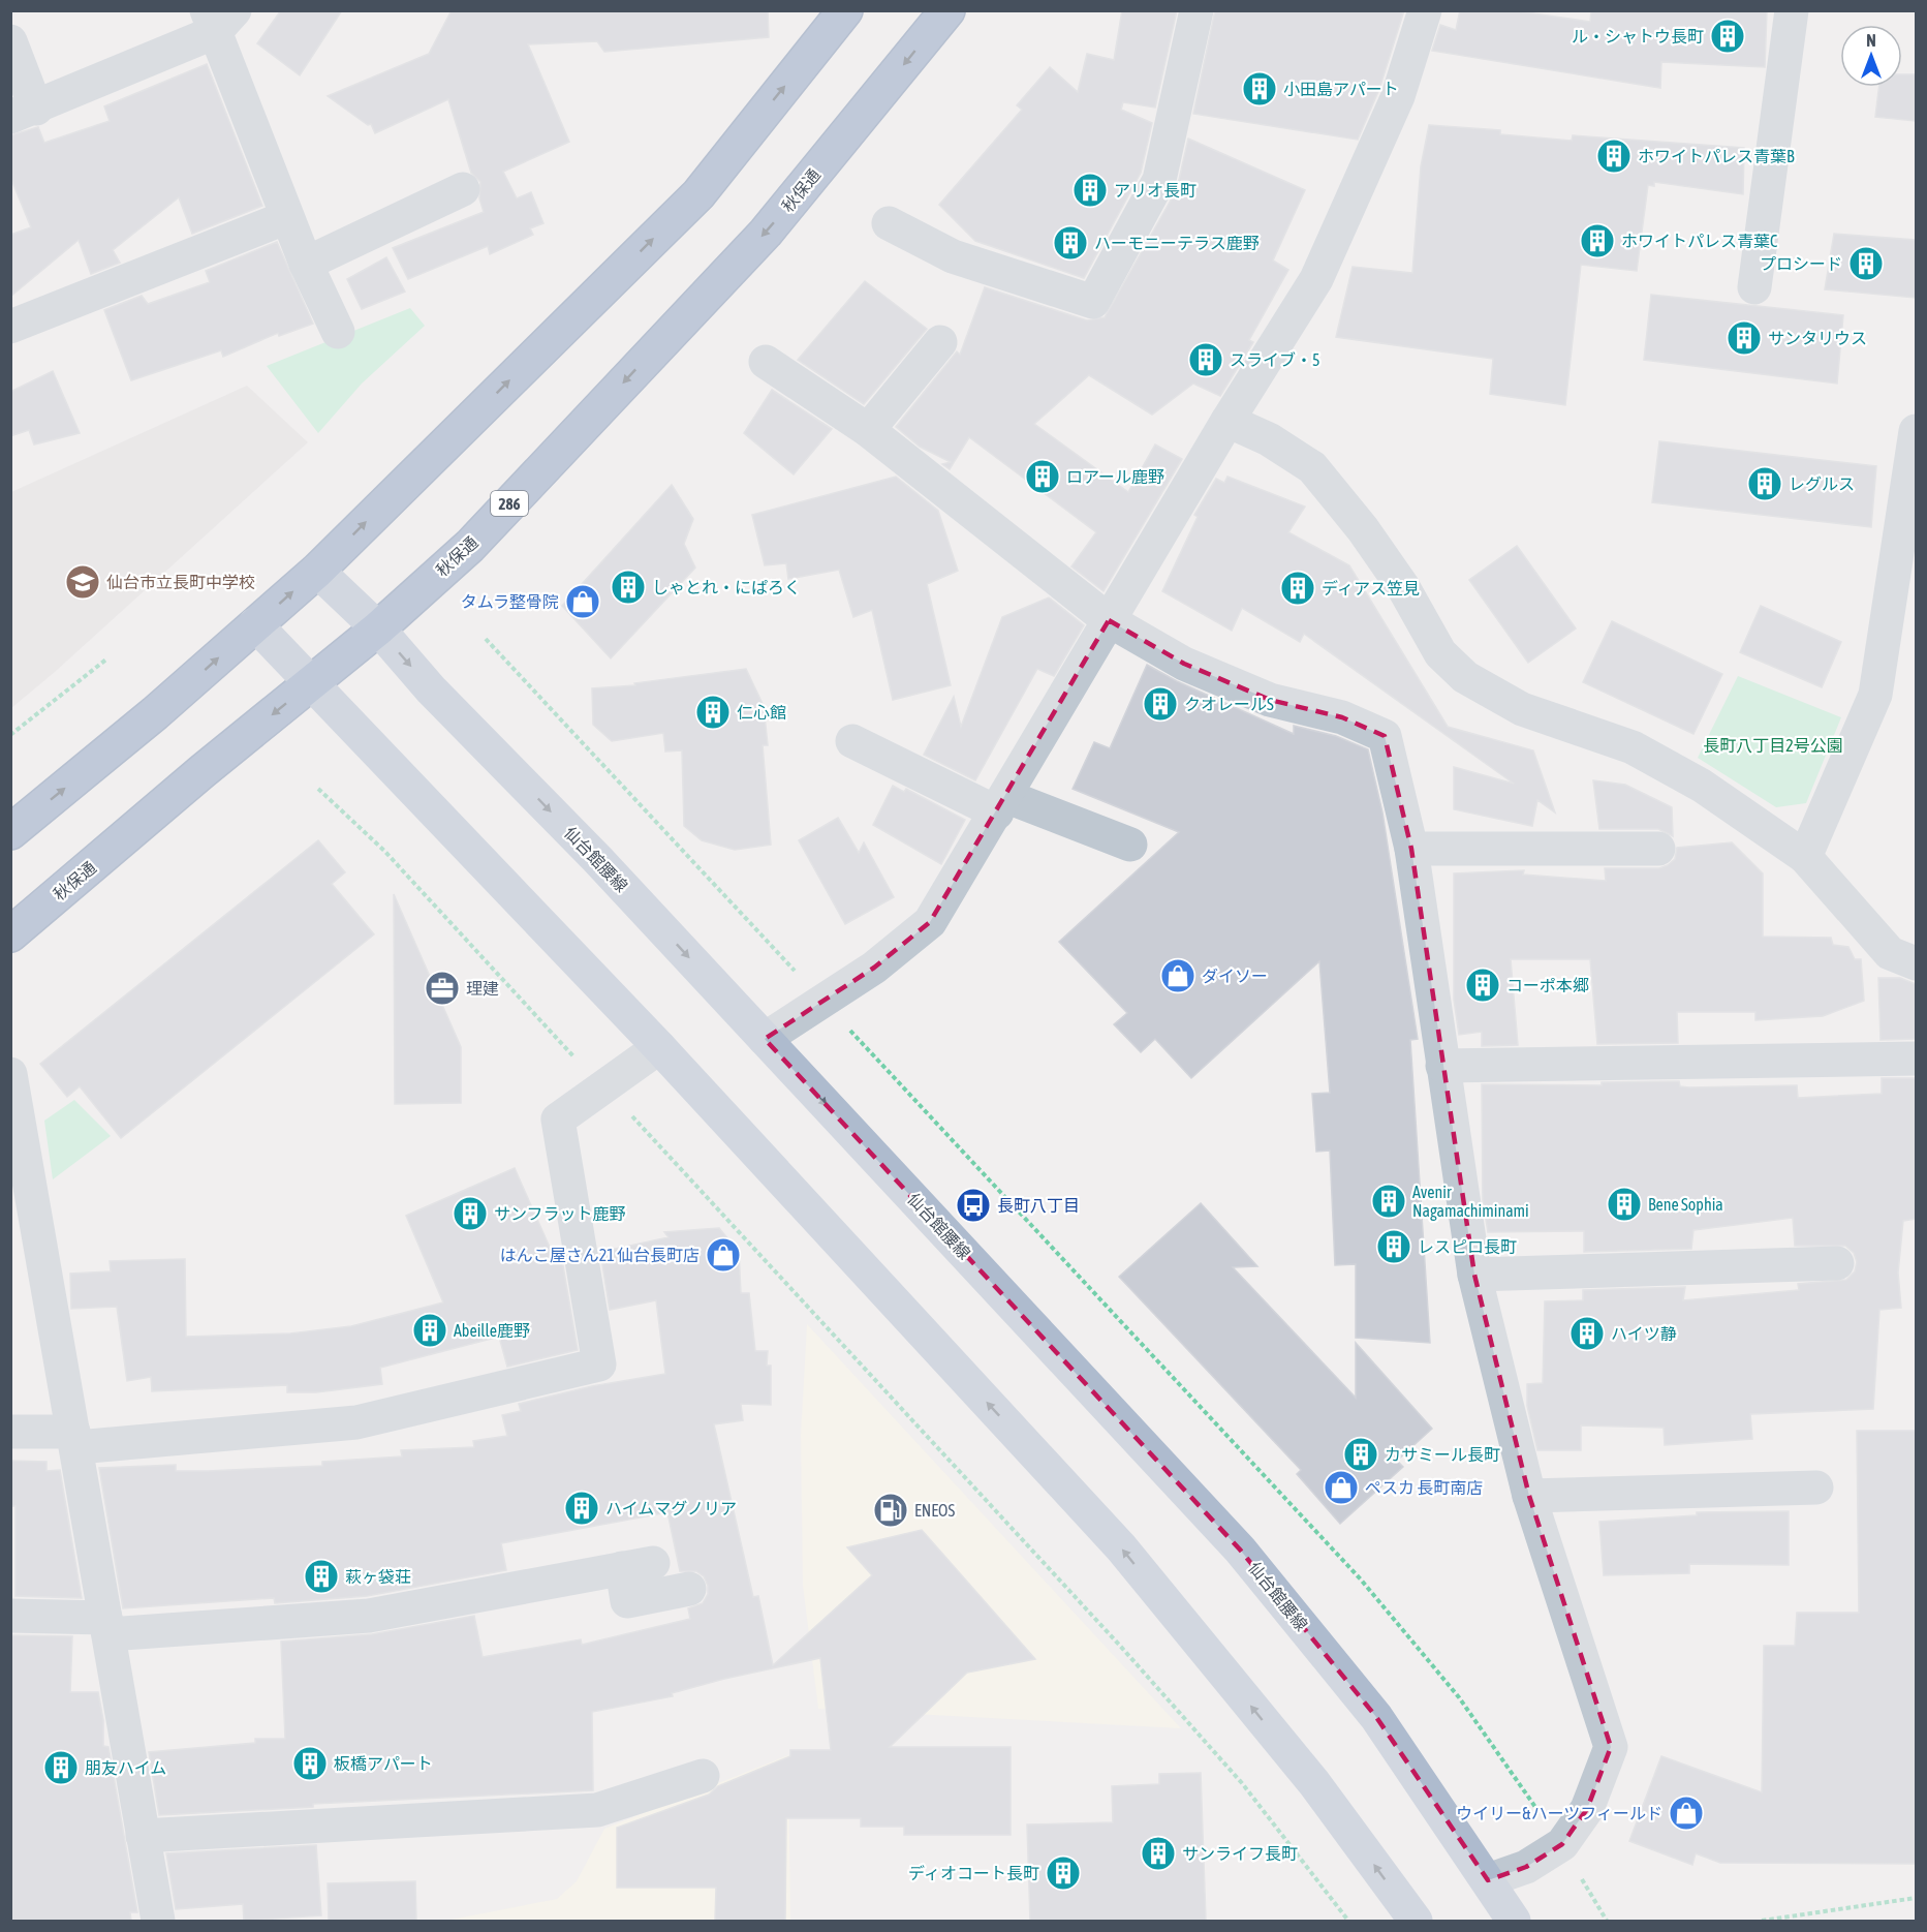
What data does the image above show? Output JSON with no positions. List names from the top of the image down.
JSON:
{
  "streets": {
    "highway": ["秋保通", "286"],
    "main road": ["仙台館腰線"]
  },
  "crossings": [
    ["秋保通", "仙台館腰線"]
  ],
  "parks": ["長町八丁目2号公園"],
  "places": {
    "building": [
      "ル・シャトウ長町",
      "小田島アパート",
      "ホワイトパレス青葉B",
      "アリオ長町",
      "ホワイトパレス青葉C",
      "ハーモニーテラス鹿野",
      "プロシード",
      "サンタリウス",
      "スライブ・5",
      "ロアール鹿野",
      "レグルス",
      "しゃとれ・にぱろく",
      "ディアス笠見",
      "クオレールS",
      "仁心館",
      "コーポ本郷",
      "Avenir Nagamachiminami",
      "Bene Sophia",
      "サンフラット鹿野",
      "レスピロ長町",
      "Abeille鹿野",
      "ハイツ静",
      "カサミール長町",
      "ハイムマグノリア",
      "萩ヶ袋荘",
      "板橋アパート",
      "朋友ハイム",
      "サンライフ長町",
      "ディオコート長町"
    ],
    "school or university": ["仙台市立長町中学校"],
    "shop": [
      "タムラ整骨院",
      "ダイソー",
      "はんこ屋さん21 仙台長町店",
      "ペスカ 長町南店",
      "ウイリー&ハーツフィールド"
    ],
    "office": ["理建"],
    "bus stop": ["長町八丁目"],
    "fuel station": ["ENEOS"]
  },
  "north": "top"
}
